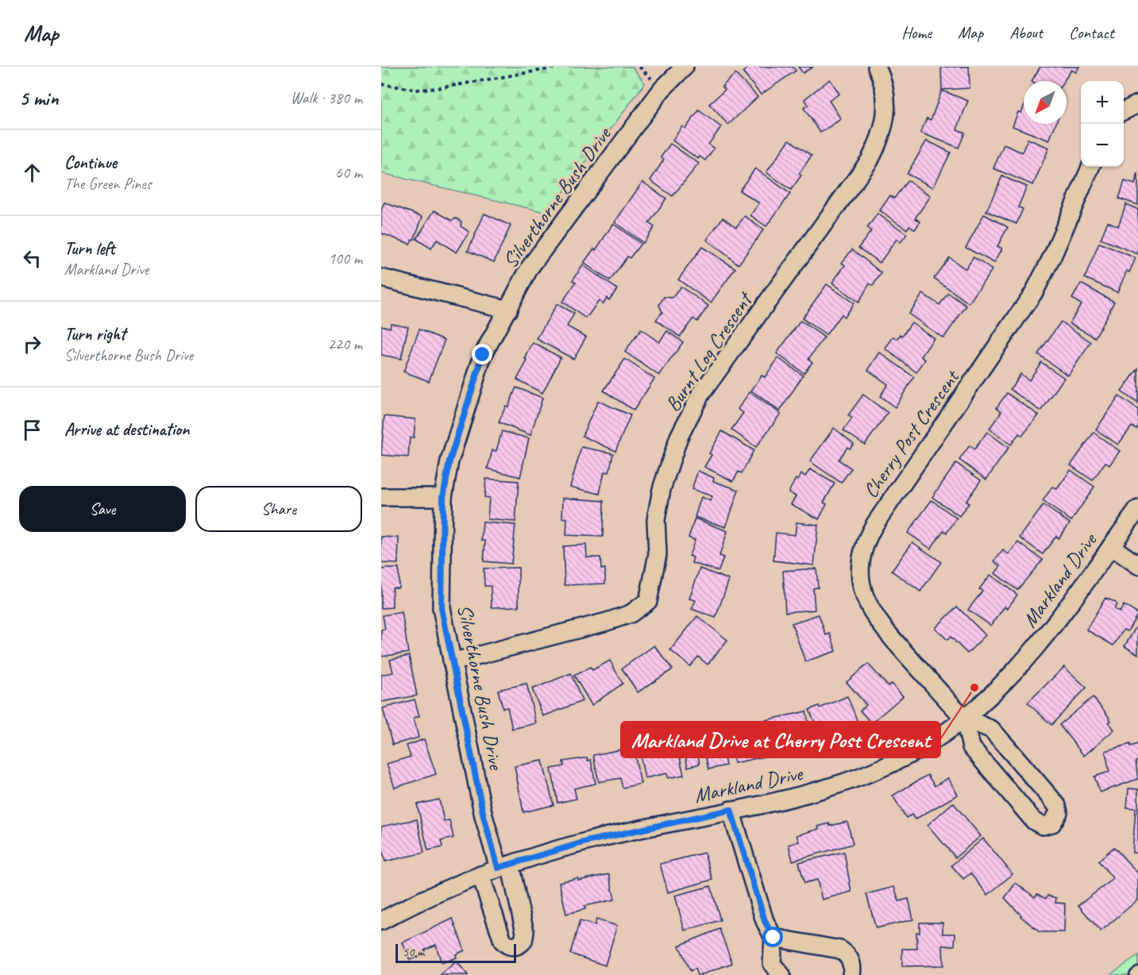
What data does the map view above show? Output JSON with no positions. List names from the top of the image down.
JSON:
{
  "streets": {
    "street": [
      "Silverthorne Bush Drive",
      "Burnt Log Crescent",
      "Cherry Post Crescent",
      "Markland Drive"
    ]
  },
  "crossings": [
    ["Silverthorne Bush Drive", "Burnt Log Crescent"],
    ["Silverthorne Bush Drive", "Markland Drive"],
    ["Cherry Post Crescent", "Markland Drive"]
  ],
  "places": ["Markland Drive at Cherry Post Crescent"],
  "scale_bar": "50 m",
  "north": "bottom left",
  "page": {
    "header": "Map",
    "nav": [
      "Home",
      "Map",
      "About",
      "Contact"
    ],
    "heading": ["5 min", "Walk · 380 m"],
    "map_buttons": ["+", "−"],
    "list": [
      ["Continue", "The Green Pines", "60 m"],
      ["Turn left", "Markland Drive", "100 m"],
      ["Turn right", "Silverthorne Bush Drive", "220 m"],
      "Arrive at destination"
    ],
    "buttons": ["Save", "Share"],
    "scale": "50 m"
  }
}
